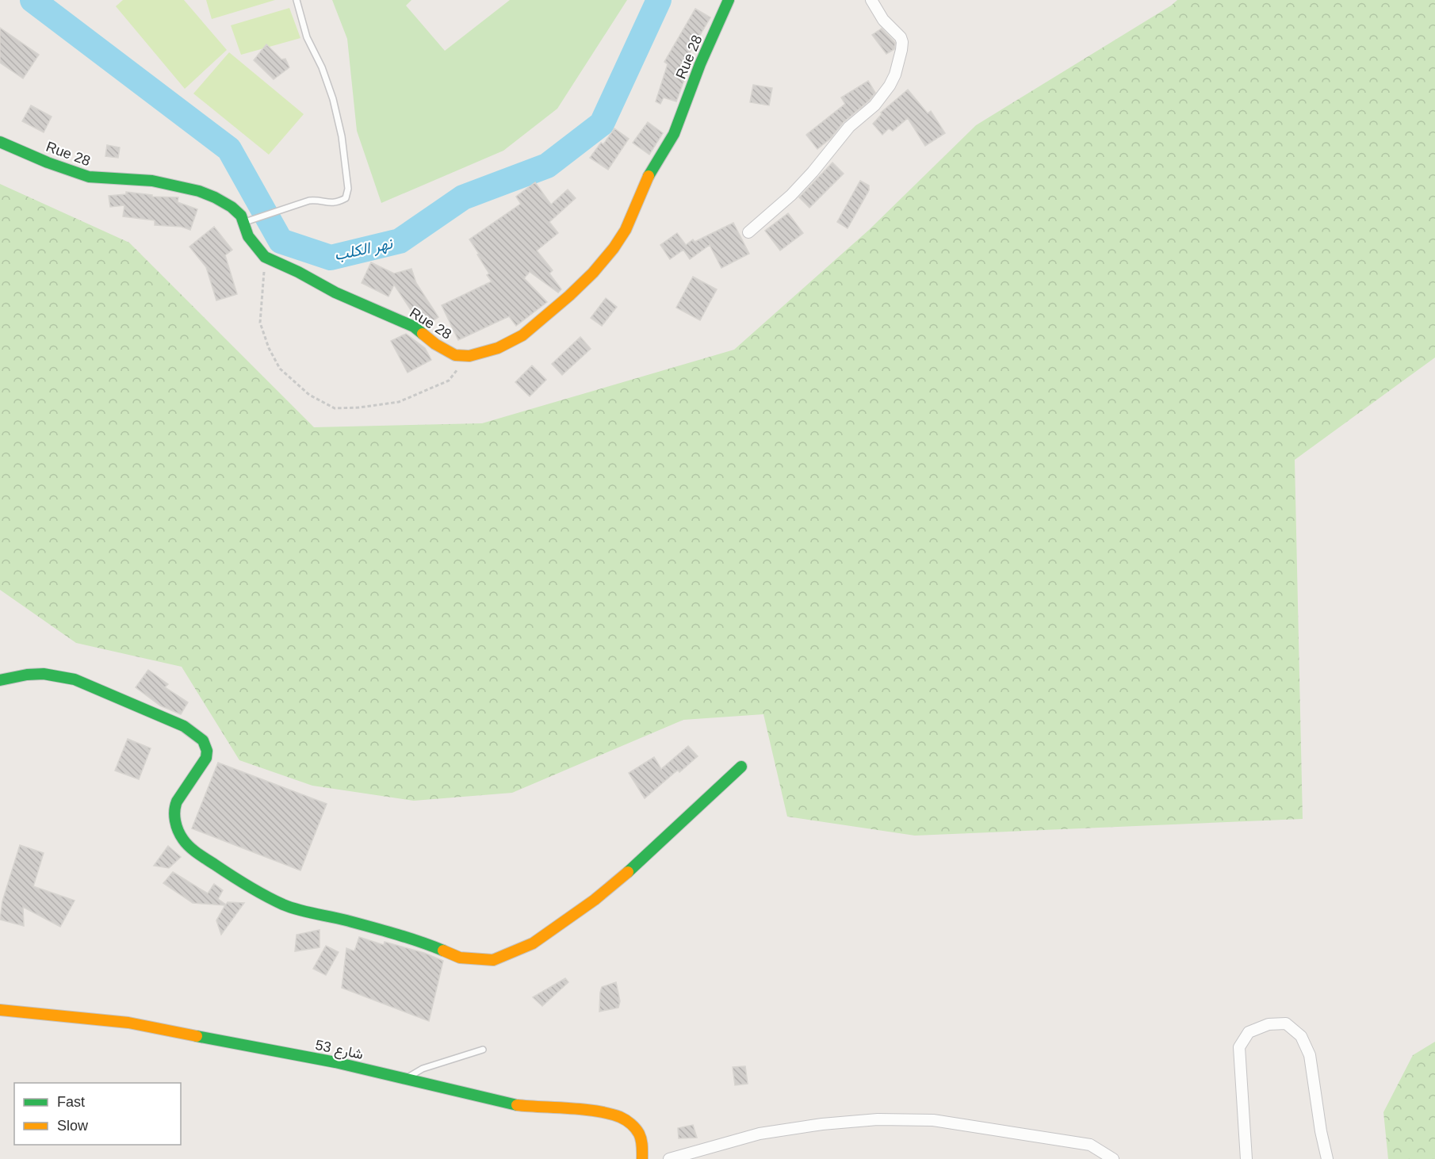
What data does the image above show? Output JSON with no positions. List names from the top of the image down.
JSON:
{
  "streets": {
    "street": ["Rue 28", "شارع 53"]
  },
  "water": ["نهر الكلب"],
  "legend": ["Fast", "Slow"]
}
